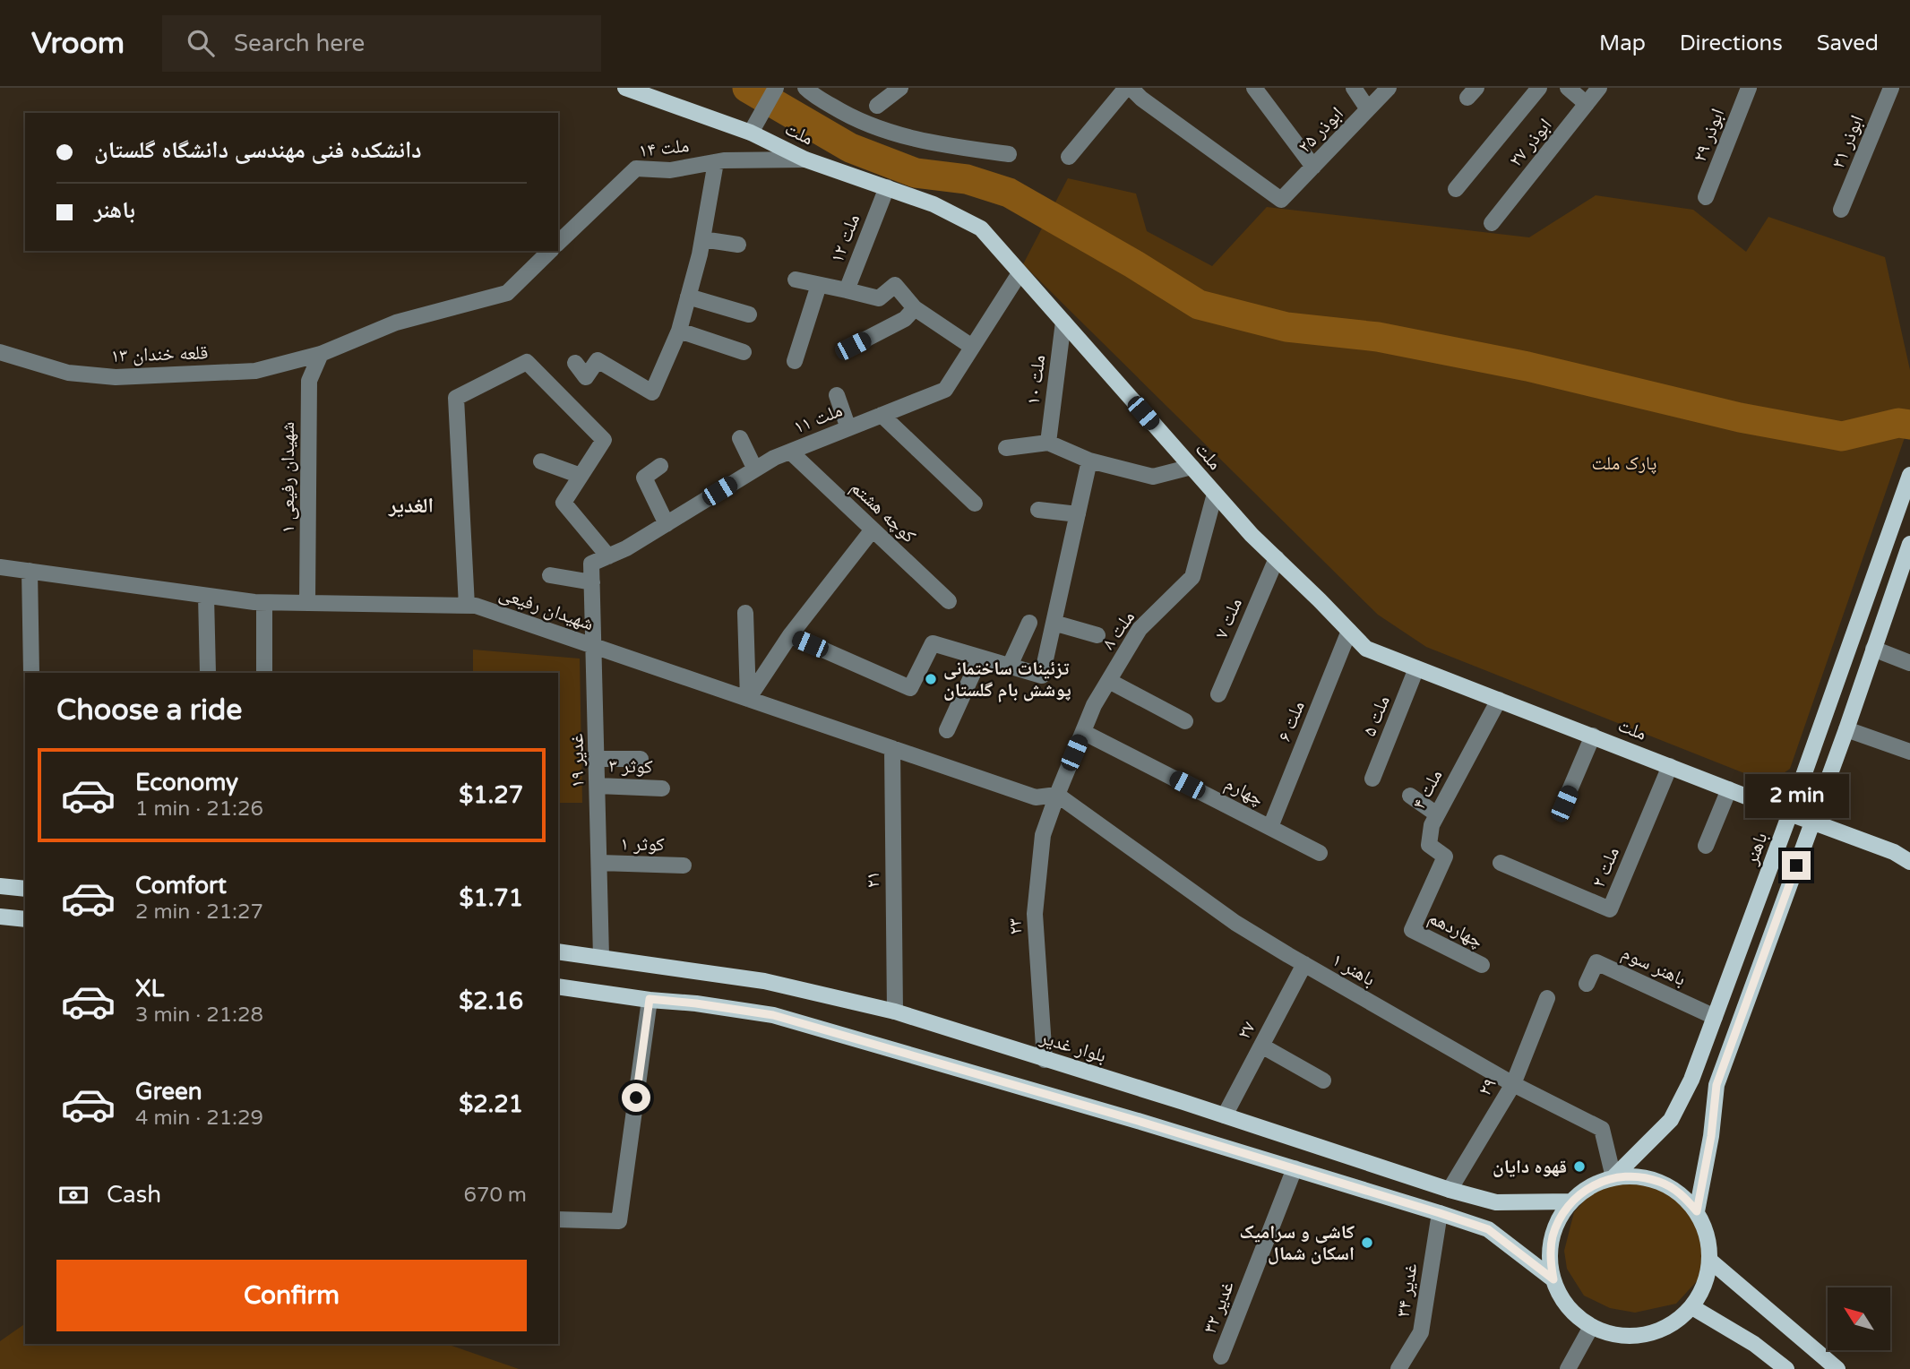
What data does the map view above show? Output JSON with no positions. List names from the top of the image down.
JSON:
{
  "streets": {
    "main road": ["ملت", "باهنر", "بلوار غدیر"],
    "street": [
      "ابوذر ۲۵",
      "ابوذر ۲۹",
      "ابوذر ۳۱",
      "ابوذر ۲۷",
      "۱۴ ملت",
      "۱۲ ملت",
      "۱۳ قلعه خندان",
      "ملت ۱۰",
      "۱۱ ملت",
      "۱ شهیدان رفیعی",
      "کوچه هشتم",
      "شهیدان رفیعی",
      "۷ ملت",
      "۸ ملت",
      "۵ ملت",
      "۶ ملت",
      "۱۹ غدیر",
      "۳ کوثر",
      "۴ ملت",
      "چهارم",
      "۱ کوثر",
      "۲ ملت",
      "۲۱",
      "۲۳",
      "چهاردهم",
      "باهنر سوم",
      "باهنر ۱",
      "۲۷",
      "۲۹",
      "۳۴ غدیر",
      "۳۲ غدیر"
    ]
  },
  "crossings": [
    ["ملت", "۱۴ ملت"],
    ["ملت", "۱۲ ملت"],
    ["ملت", "ملت ۱۰"],
    ["ملت", "۱۱ ملت"],
    ["ملت", "۷ ملت"],
    ["ملت", "۸ ملت"],
    ["ملت", "۵ ملت"],
    ["ملت", "۶ ملت"],
    ["ملت", "۴ ملت"],
    ["ملت", "باهنر"],
    ["ملت", "۲ ملت"],
    ["۱۳ قلعه خندان", "۱ شهیدان رفیعی"],
    ["۱۱ ملت", "کوچه هشتم"],
    ["۱۱ ملت", "۱۹ غدیر"],
    ["۱ شهیدان رفیعی", "شهیدان رفیعی"],
    ["شهیدان رفیعی", "۸ ملت"],
    ["شهیدان رفیعی", "۱۹ غدیر"],
    ["شهیدان رفیعی", "۲۱"],
    ["شهیدان رفیعی", "۲۳"],
    ["شهیدان رفیعی", "باهنر ۱"],
    ["۸ ملت", "چهارم"],
    ["۸ ملت", "۲۳"],
    ["۸ ملت", "باهنر ۱"],
    ["۶ ملت", "چهارم"],
    ["۱۹ غدیر", "۳ کوثر"],
    ["۱۹ غدیر", "۱ کوثر"],
    ["۱۹ غدیر", "بلوار غدیر"],
    ["۴ ملت", "چهاردهم"],
    ["باهنر", "باهنر سوم"],
    ["باهنر", "باهنر ۱"],
    ["باهنر", "بلوار غدیر"],
    ["۲۱", "بلوار غدیر"],
    ["۲۳", "باهنر ۱"],
    ["۲۳", "بلوار غدیر"],
    ["باهنر ۱", "۲۷"],
    ["باهنر ۱", "بلوار غدیر"],
    ["باهنر ۱", "۲۹"],
    ["۲۷", "بلوار غدیر"],
    ["بلوار غدیر", "۲۹"]
  ],
  "districts": ["الغدیر"],
  "parks": ["پارک ملت"],
  "places": ["تزئینات ساختمانی پوشش بام گلستان", "قهوه دایان", "کاشی و سرامیک اسکان شمال"],
  "north": "top left",
  "page": {
    "header": "Vroom",
    "search": "Search here",
    "nav": ["Map", "Directions", "Saved"],
    "banner": ["دانشکده فنی مهندسی دانشگاه گلستان", "باهنر"],
    "heading": "Choose a ride",
    "list": [
      {
        "name": "Economy",
        "note": "1 min · 21:26",
        "value": "$1.27"
      },
      {
        "name": "Comfort",
        "note": "2 min · 21:27",
        "value": "$1.71"
      },
      {
        "name": "XL",
        "note": "3 min · 21:28",
        "value": "$2.16"
      },
      {
        "name": "Green",
        "note": "4 min · 21:29",
        "value": "$2.21"
      }
    ],
    "bubble": "2 min",
    "pay": ["Cash", "670 m"],
    "buttons": "Confirm"
  }
}
